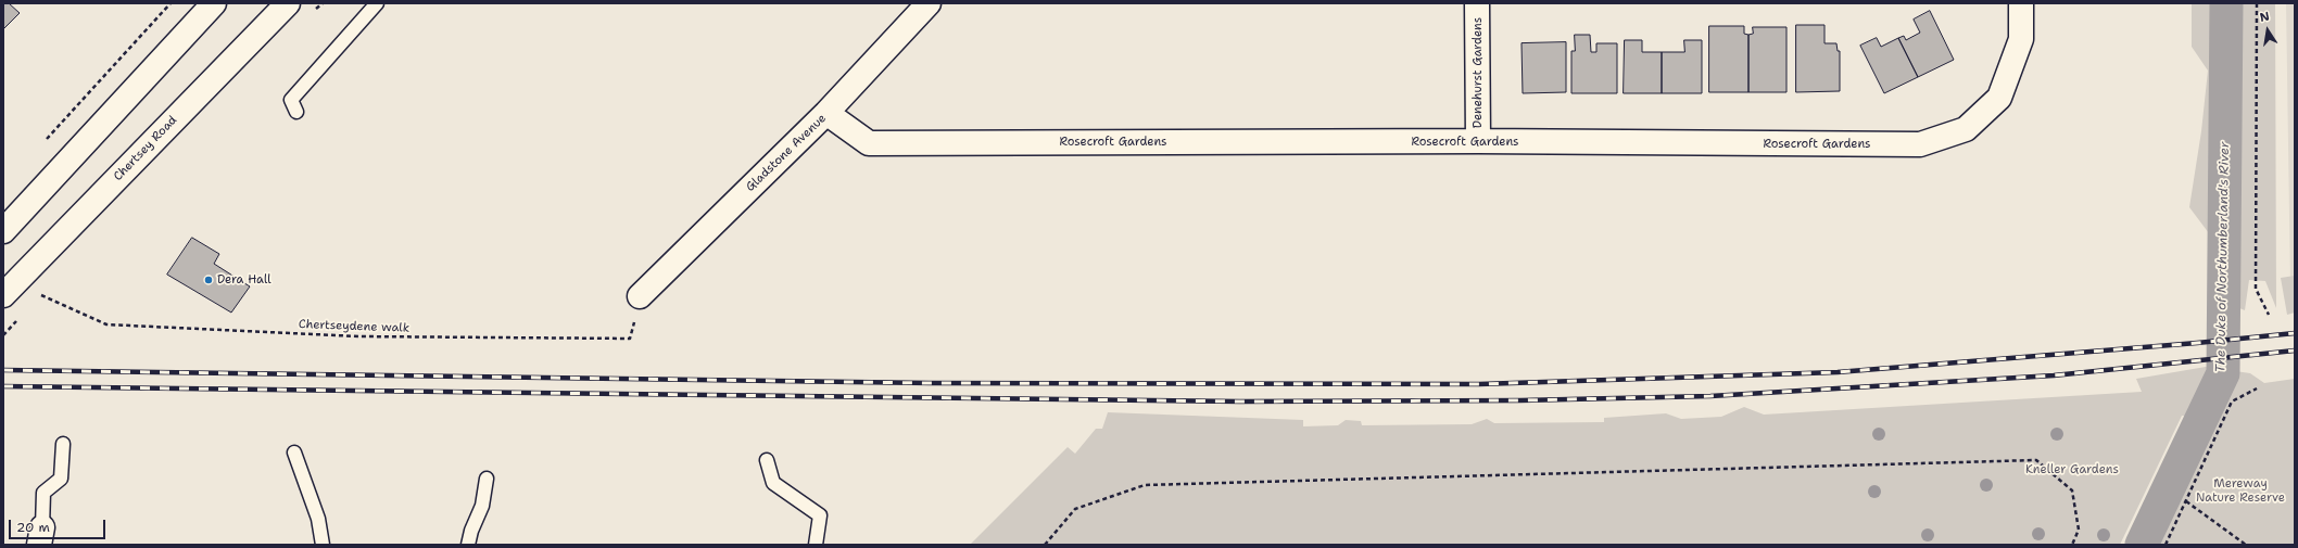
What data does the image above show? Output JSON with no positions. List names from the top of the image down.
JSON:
{
  "streets": {
    "main road": [
      "Denehurst Gardens",
      "Rosecroft Gardens",
      "Chertsey Road",
      "Gladstone Avenue"
    ],
    "path": ["Chertseydene walk"]
  },
  "crossings": [
    ["Denehurst Gardens", "Rosecroft Gardens"],
    ["Rosecroft Gardens", "Gladstone Avenue"],
    ["Gladstone Avenue", "Chertseydene walk"]
  ],
  "water": ["The Duke of Northumberland's River"],
  "parks": ["Kneller Gardens", "Mereway Nature Reserve"],
  "places": ["Dera Hall"],
  "scale_bar": "20 m",
  "north": "top"
}
